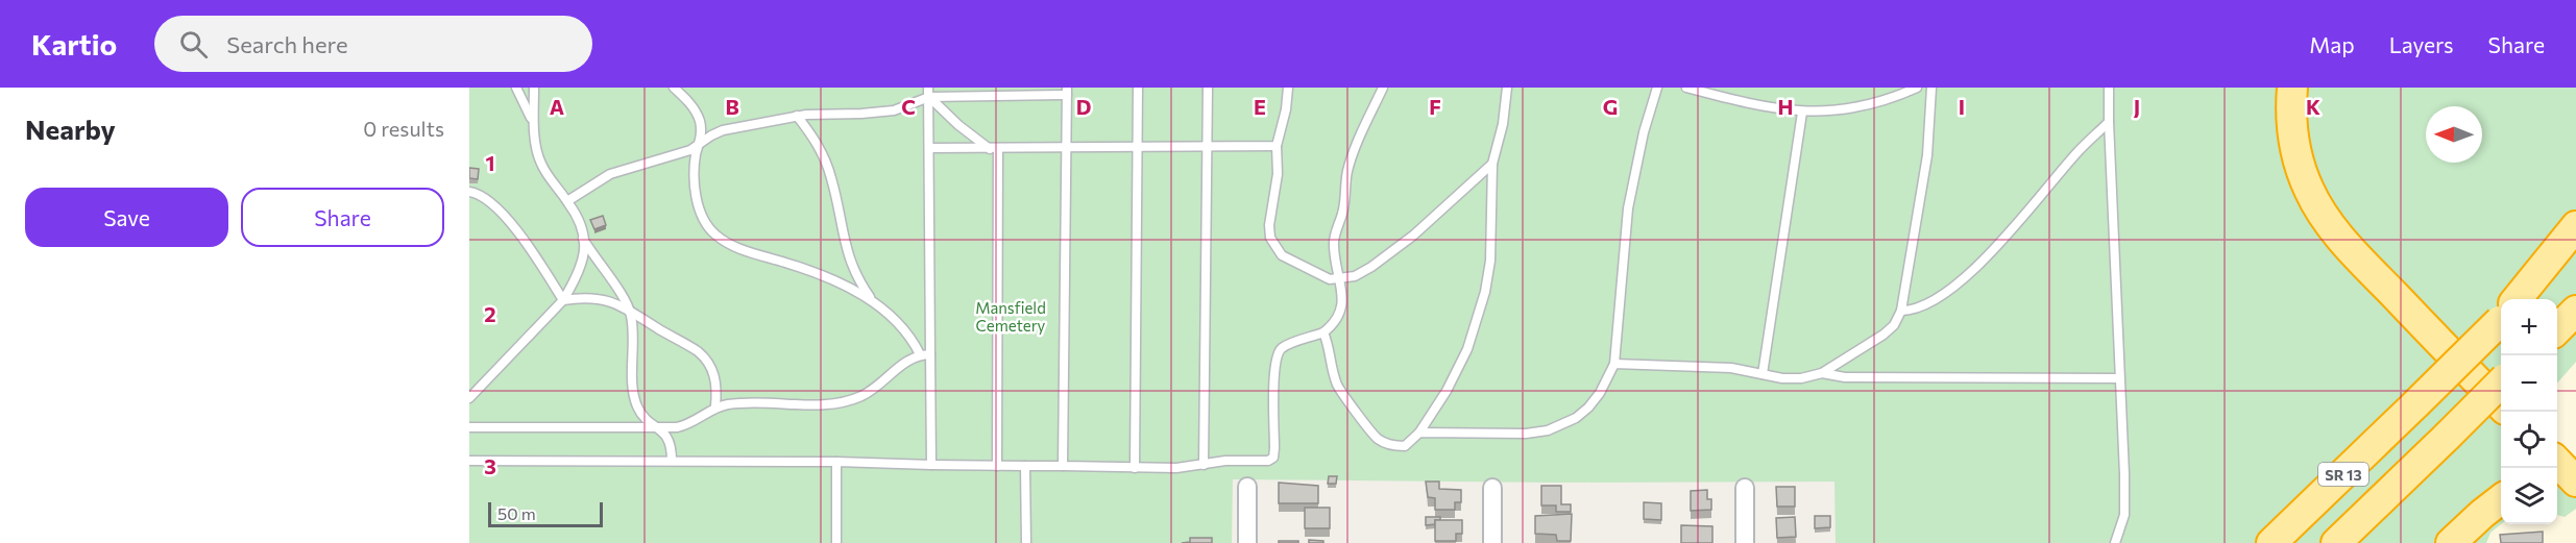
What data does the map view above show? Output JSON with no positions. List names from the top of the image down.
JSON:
{
  "streets": {
    "highway": ["SR 13"]
  },
  "parks": ["Mansfield Cemetery"],
  "scale_bar": "50 m",
  "north": "left",
  "page": {
    "header": "Kartio",
    "search": "Search here",
    "nav": ["Map", "Layers", "Share"],
    "heading": ["Nearby", "0 results"],
    "buttons": ["Save", "Share"],
    "map_buttons": ["+", "−"],
    "scale": "50 m"
  },
  "grid": {
    "columns": [
      "A",
      "B",
      "C",
      "D",
      "E",
      "F",
      "G",
      "H",
      "I",
      "J",
      "K"
    ],
    "rows": ["1", "2", "3"]
  }
}
